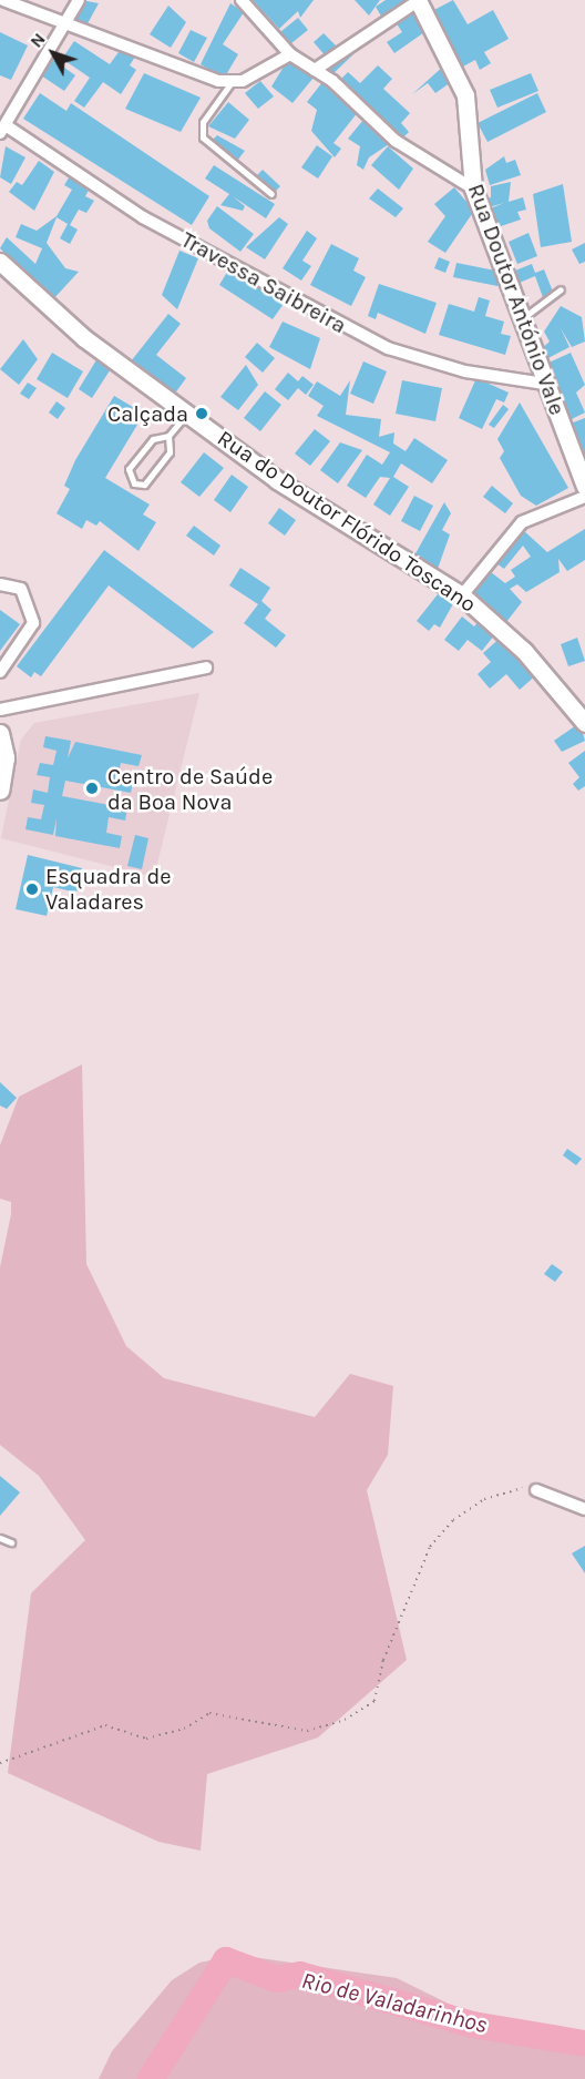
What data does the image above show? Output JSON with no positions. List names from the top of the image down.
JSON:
{
  "streets": {
    "main road": ["Rua Doutor António Vale", "Rua do Doutor Flórido Toscano"],
    "street": ["Travessa Saibreira"]
  },
  "crossings": [
    ["Travessa Saibreira", "Rua Doutor António Vale"]
  ],
  "water": ["Rio de Valadarinhos"],
  "places": ["Calçada", "Centro de Saúde da Boa Nova", "Esquadra de Valadares"],
  "north": "top left"
}
